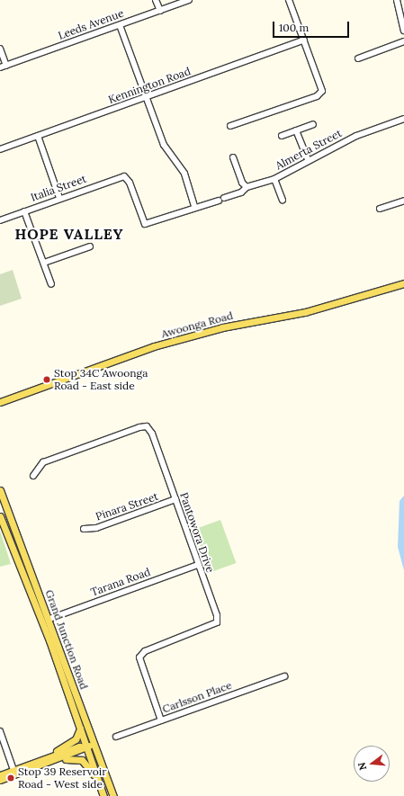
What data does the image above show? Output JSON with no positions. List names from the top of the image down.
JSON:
{
  "streets": {
    "main road": ["Awoonga Road", "Grand Junction Road"],
    "street": [
      "Leeds Avenue",
      "Kennington Road",
      "Almerta Street",
      "Italia Street",
      "Pinara Street",
      "Pantowora Drive",
      "Tarana Road",
      "Carlsson Place"
    ]
  },
  "crossings": [
    ["Almerta Street", "Italia Street"],
    ["Pinara Street", "Pantowora Drive"],
    ["Pantowora Drive", "Tarana Road"],
    ["Pantowora Drive", "Carlsson Place"],
    ["Tarana Road", "Grand Junction Road"]
  ],
  "districts": ["HOPE VALLEY"],
  "places": ["Stop 34C Awoonga Road - East side", "Stop 39 Reservoir Road - West side"],
  "scale_bar": "100 m",
  "north": "left"
}
